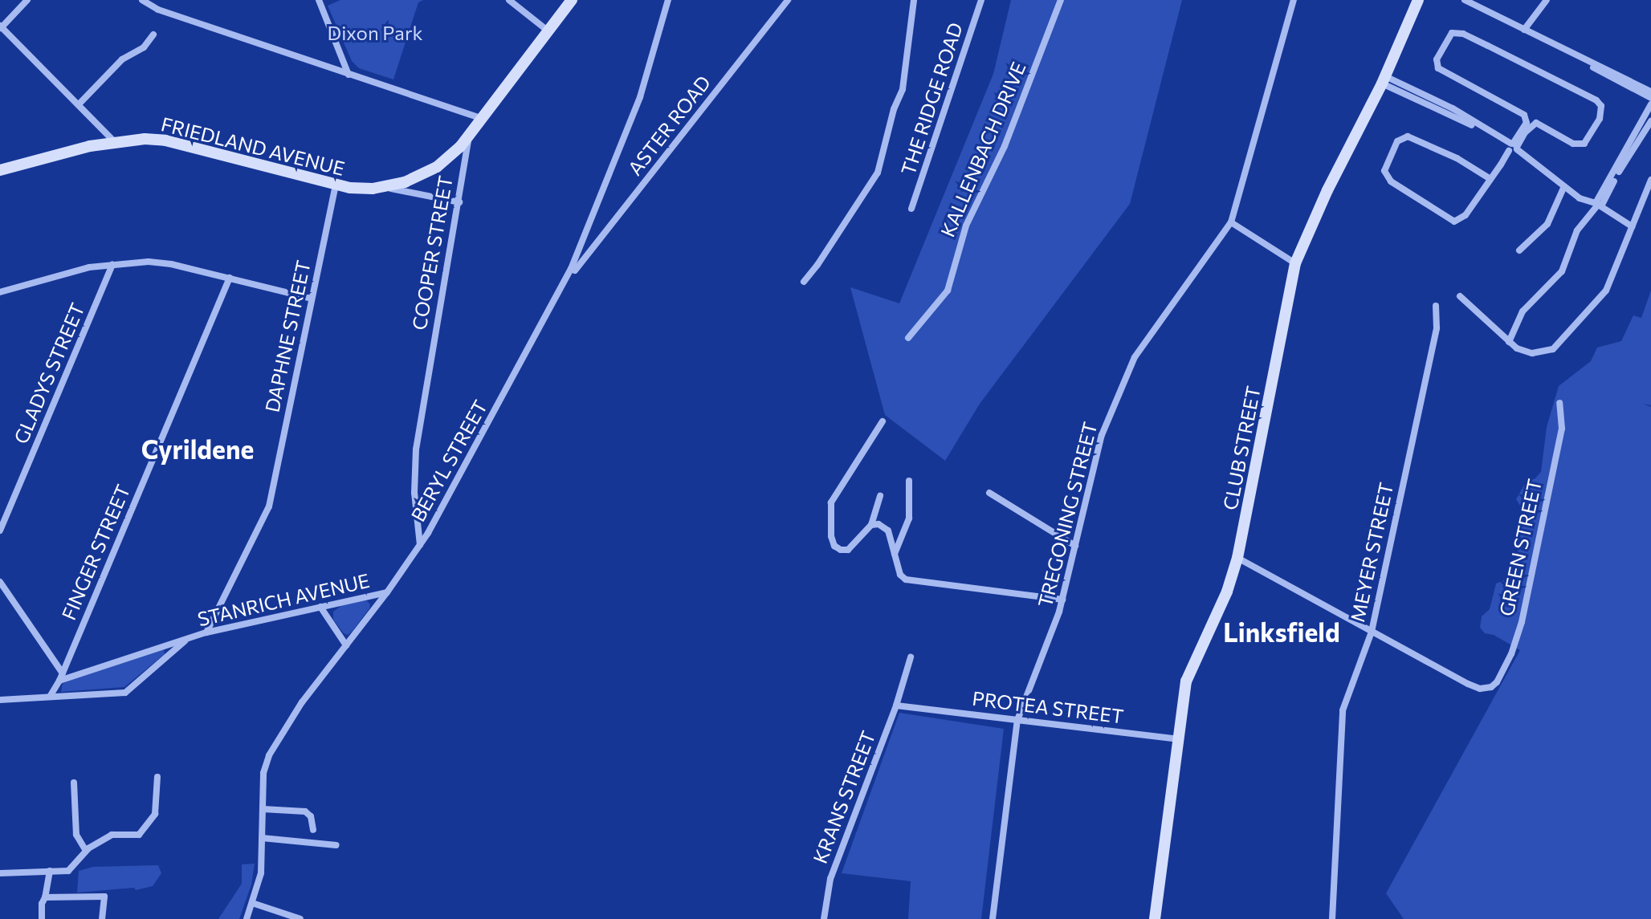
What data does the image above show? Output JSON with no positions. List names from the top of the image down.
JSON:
{
  "streets": {
    "main road": ["FRIEDLAND AVENUE", "CLUB STREET"],
    "street": [
      "THE RIDGE ROAD",
      "ASTER ROAD",
      "KALLENBACH DRIVE",
      "COOPER STREET",
      "DAPHNE STREET",
      "GLADYS STREET",
      "BERYL STREET",
      "TREGONING STREET",
      "GREEN STREET",
      "FINGER STREET",
      "MEYER STREET",
      "STANRICH AVENUE",
      "PROTEA STREET",
      "KRANS STREET"
    ]
  },
  "crossings": [
    ["ASTER ROAD", "BERYL STREET"],
    ["FRIEDLAND AVENUE", "COOPER STREET"],
    ["FRIEDLAND AVENUE", "DAPHNE STREET"],
    ["COOPER STREET", "BERYL STREET"],
    ["DAPHNE STREET", "STANRICH AVENUE"],
    ["CLUB STREET", "PROTEA STREET"],
    ["BERYL STREET", "STANRICH AVENUE"],
    ["TREGONING STREET", "PROTEA STREET"],
    ["GREEN STREET", "MEYER STREET"],
    ["FINGER STREET", "STANRICH AVENUE"],
    ["PROTEA STREET", "KRANS STREET"]
  ],
  "districts": ["Cyrildene", "Linksfield"],
  "parks": ["Dixon Park"]
}
